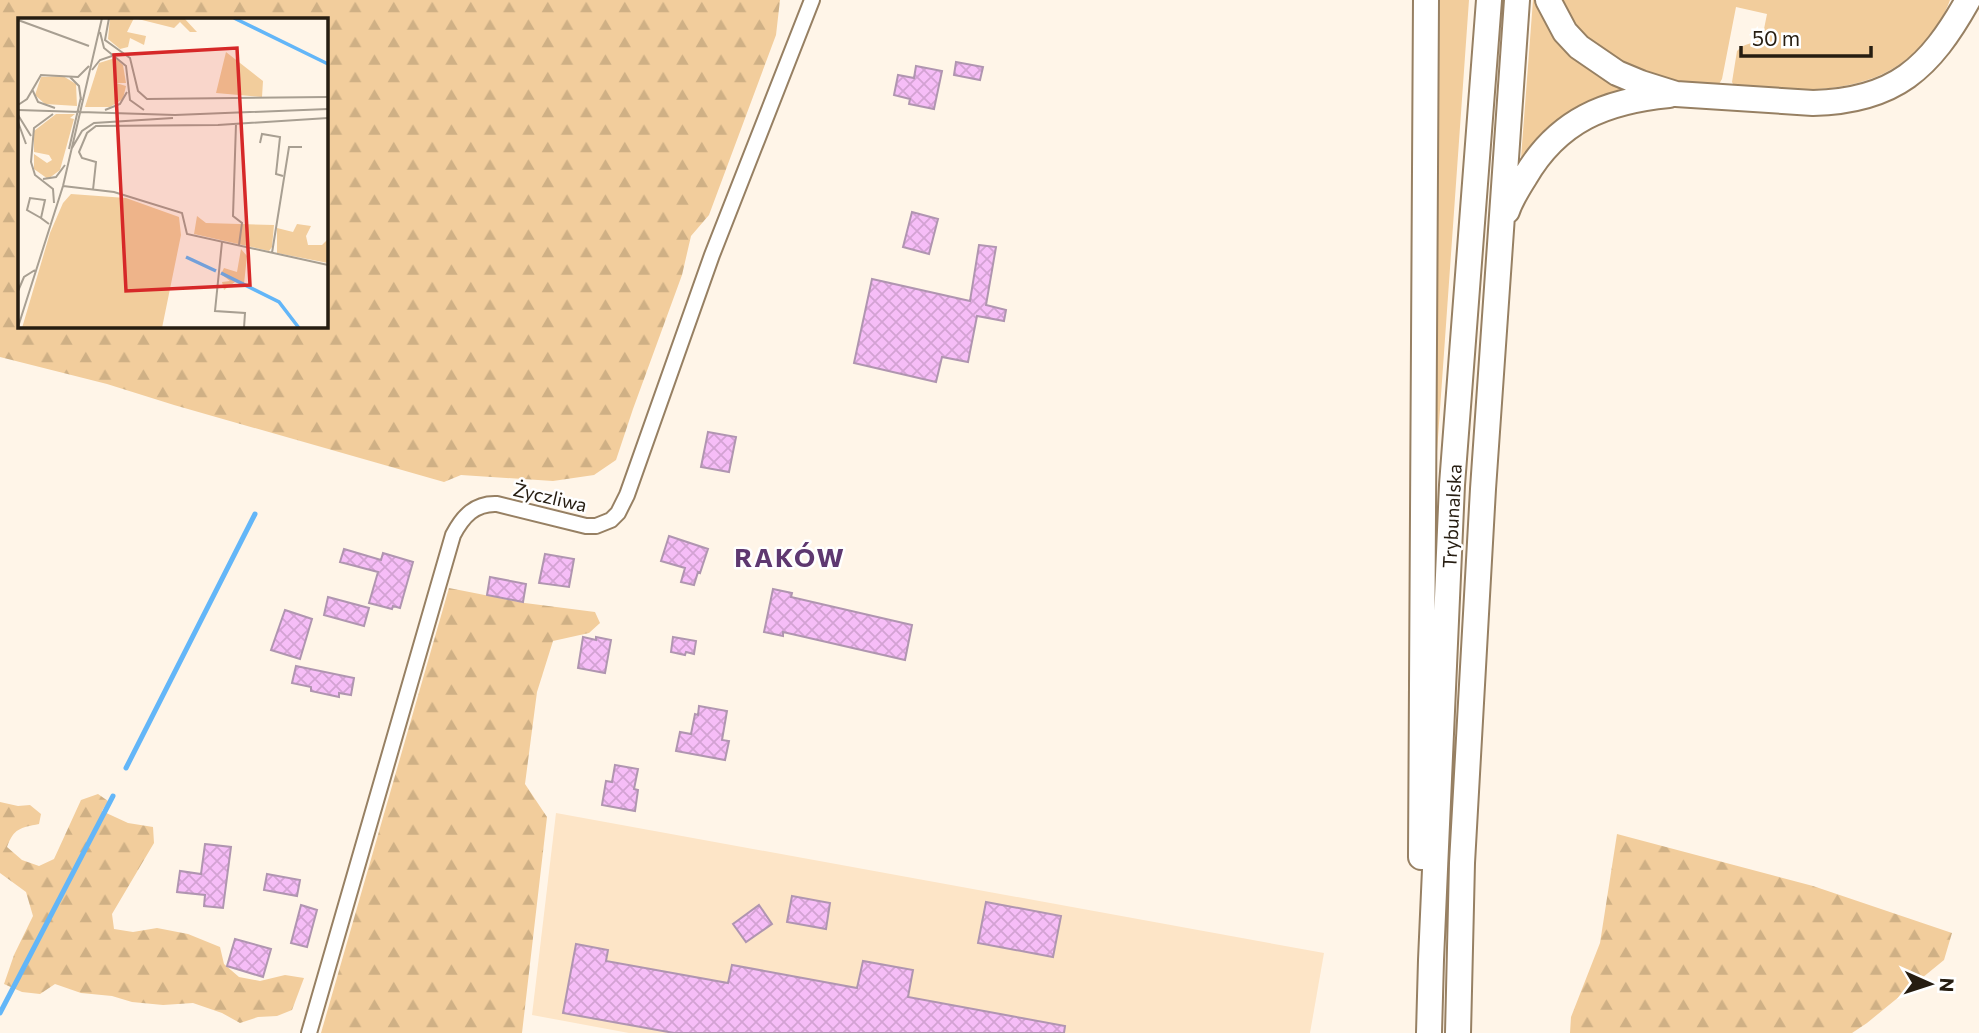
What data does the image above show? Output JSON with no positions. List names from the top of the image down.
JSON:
{
  "streets": {
    "highway": ["Trybunalska"],
    "street": ["Życzliwa"]
  },
  "districts": ["RAKÓW"],
  "scale_bar": "50 m",
  "north": "right"
}
